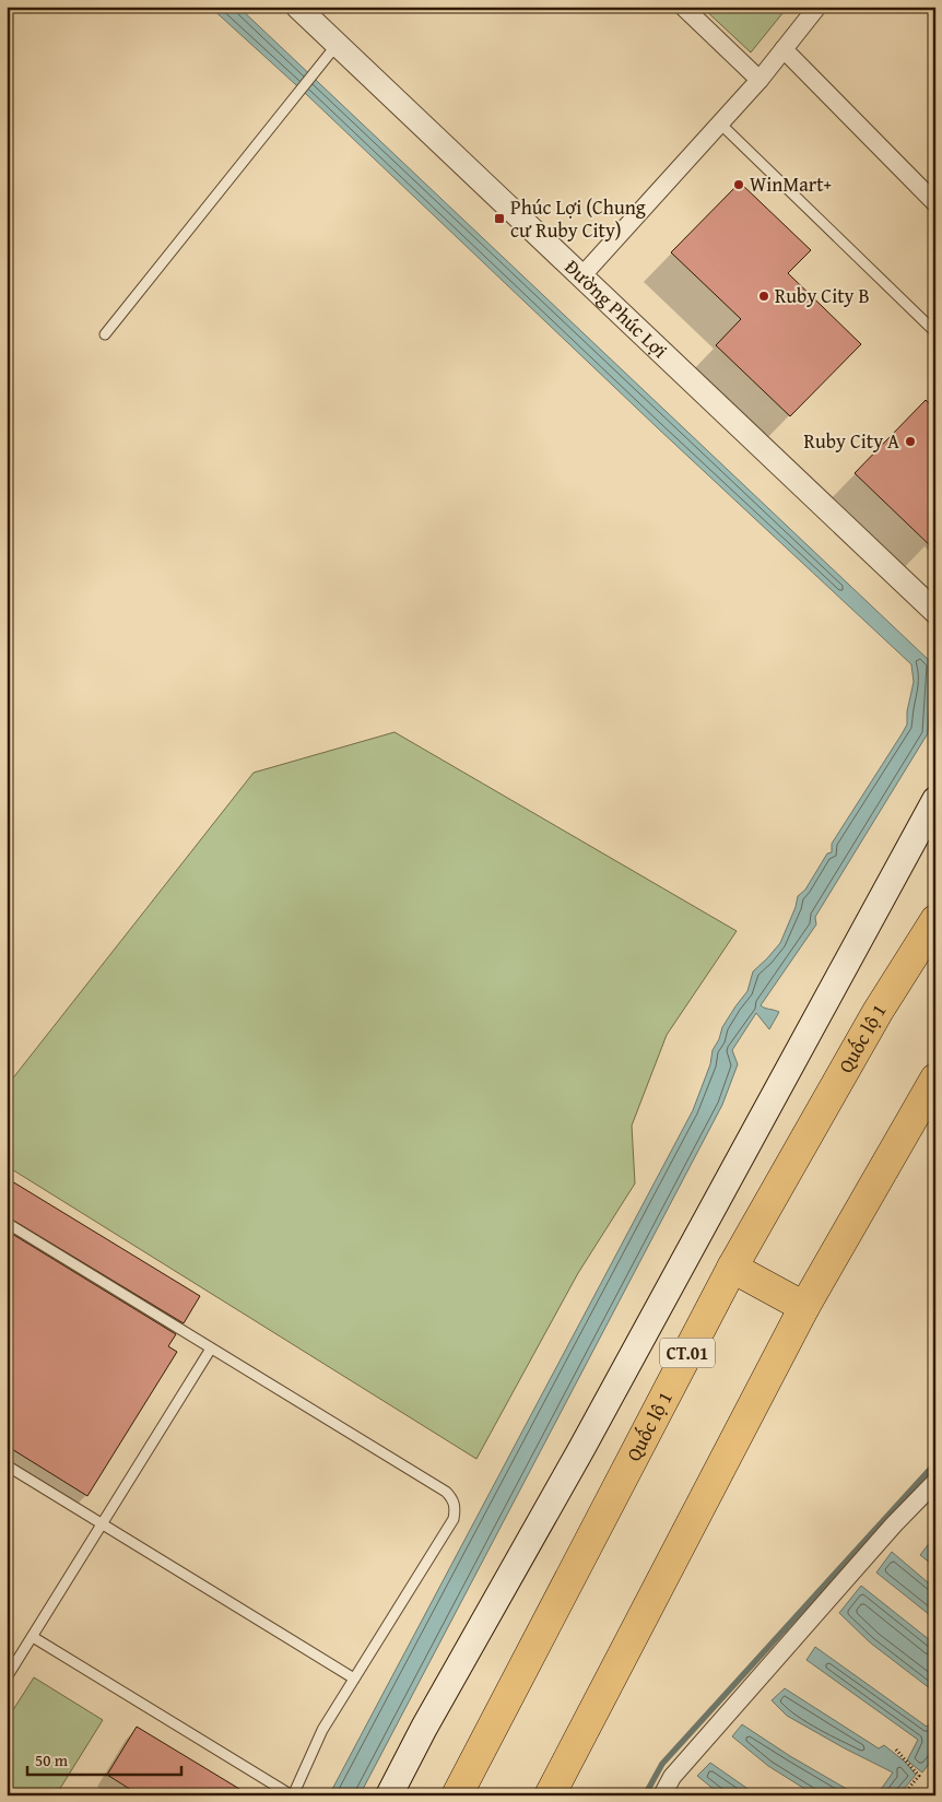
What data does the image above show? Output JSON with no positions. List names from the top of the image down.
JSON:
{
  "streets": {
    "highway": ["Quốc lộ 1", "CT.01"],
    "street": ["Đường Phúc Lợi"]
  },
  "places": {
    "other": ["WinMart+", "Ruby City B", "Ruby City A"],
    "transit": ["Phúc Lợi (Chung cư Ruby City)"]
  },
  "scale_bar": "50 m"
}
